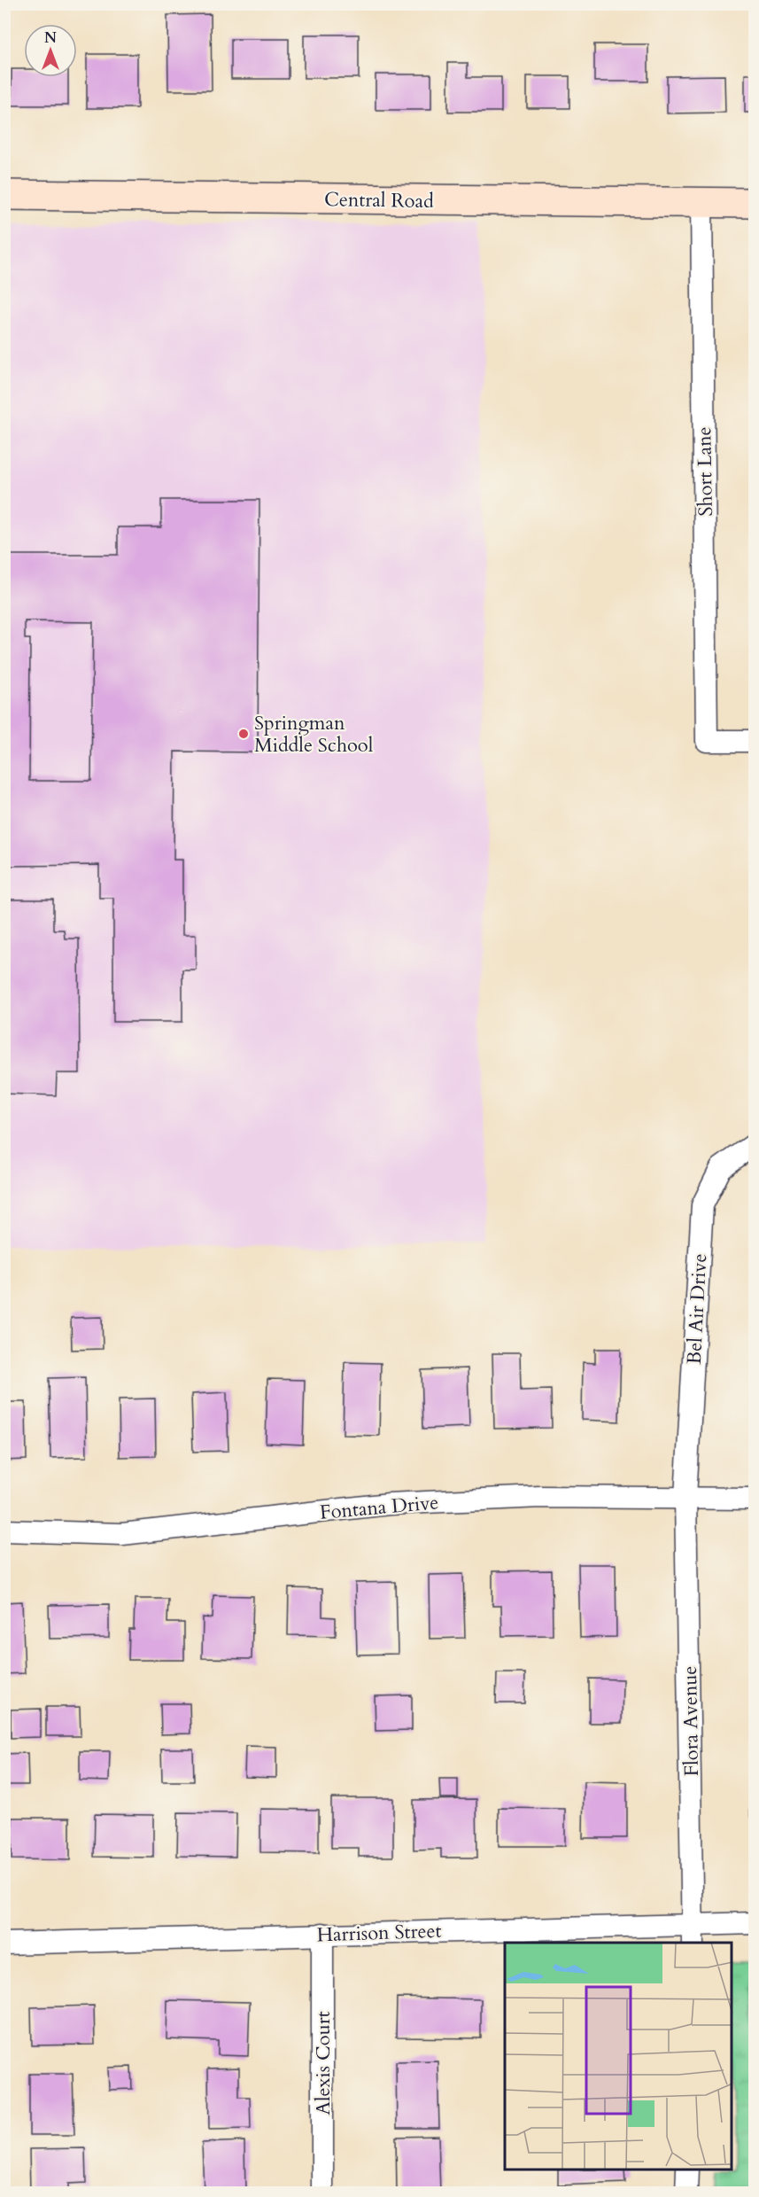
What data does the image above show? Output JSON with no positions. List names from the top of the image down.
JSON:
{
  "streets": {
    "main road": ["Central Road"],
    "street": [
      "Short Lane",
      "Bel Air Drive",
      "Fontana Drive",
      "Flora Avenue",
      "Harrison Street",
      "Alexis Court"
    ]
  },
  "crossings": [
    ["Central Road", "Short Lane"],
    ["Bel Air Drive", "Fontana Drive"],
    ["Bel Air Drive", "Flora Avenue"],
    ["Fontana Drive", "Flora Avenue"],
    ["Flora Avenue", "Harrison Street"],
    ["Harrison Street", "Alexis Court"]
  ],
  "places": ["Springman Middle School"],
  "north": "top"
}
